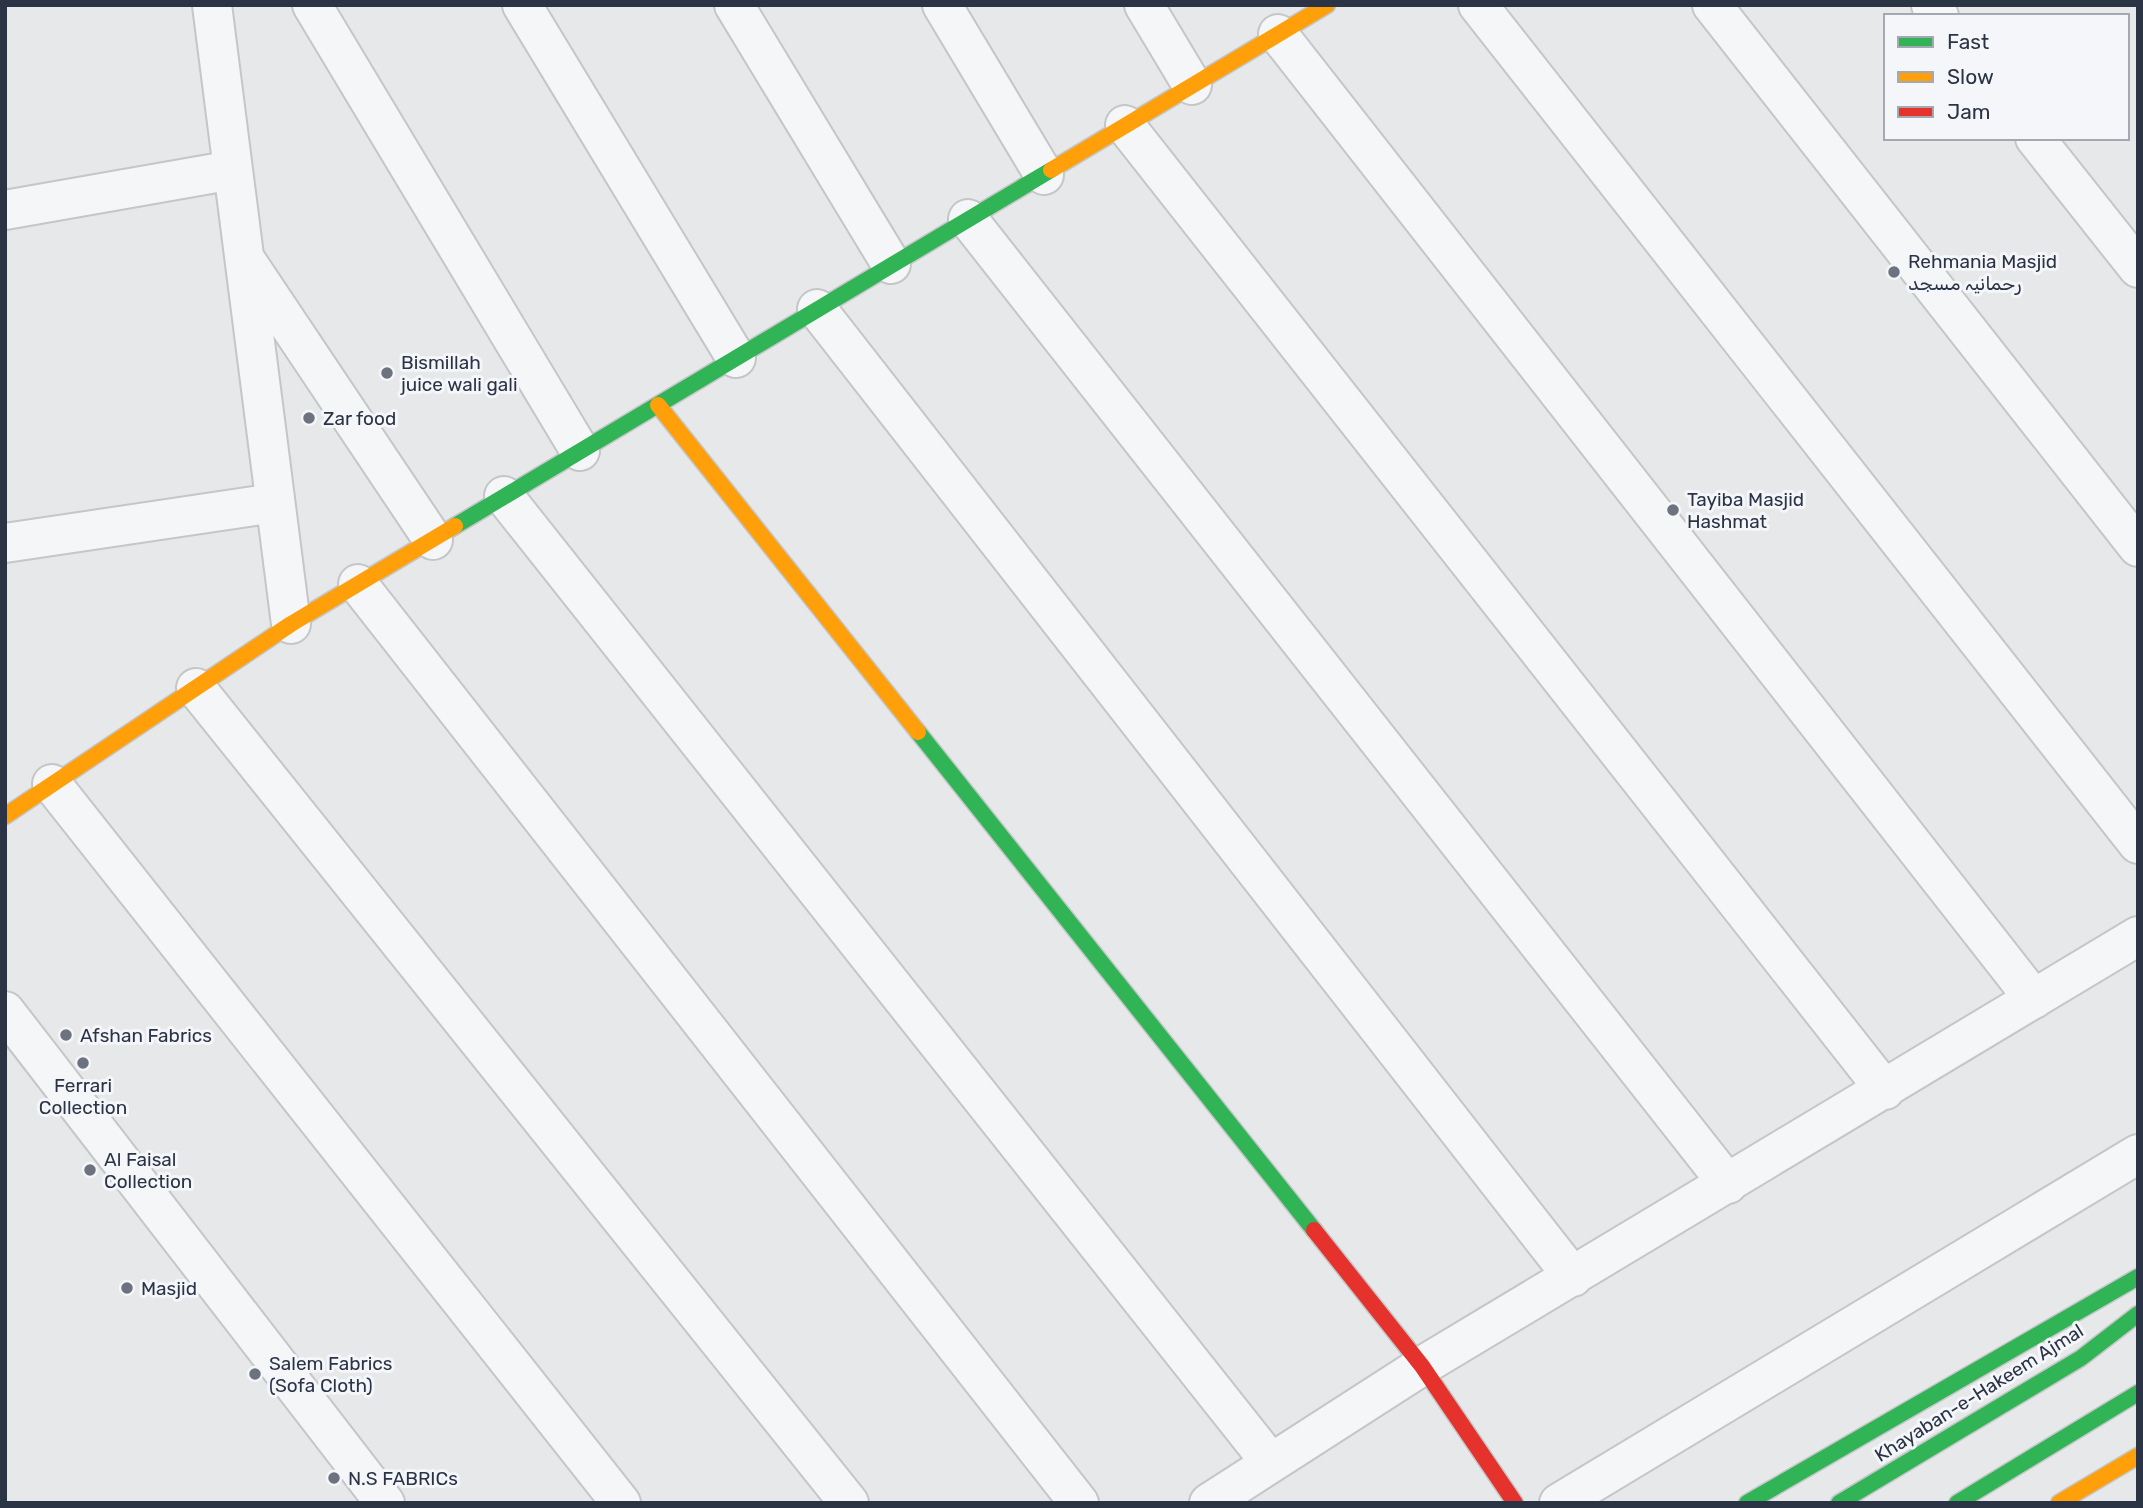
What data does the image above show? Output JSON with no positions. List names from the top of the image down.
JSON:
{
  "streets": {
    "main road": ["Khayaban-e-Hakeem Ajmal"]
  },
  "places": [
    "Rehmania Masjid رحمانیہ مسجد",
    "Bismillah juice wali gali",
    "Zar food",
    "Tayiba Masjid Hashmat",
    "Afshan Fabrics",
    "Ferrari Collection",
    "Al Faisal Collection",
    "Masjid",
    "Salem Fabrics (Sofa Cloth)",
    "N.S FABRICs"
  ],
  "legend": ["Fast", "Slow", "Jam"]
}
